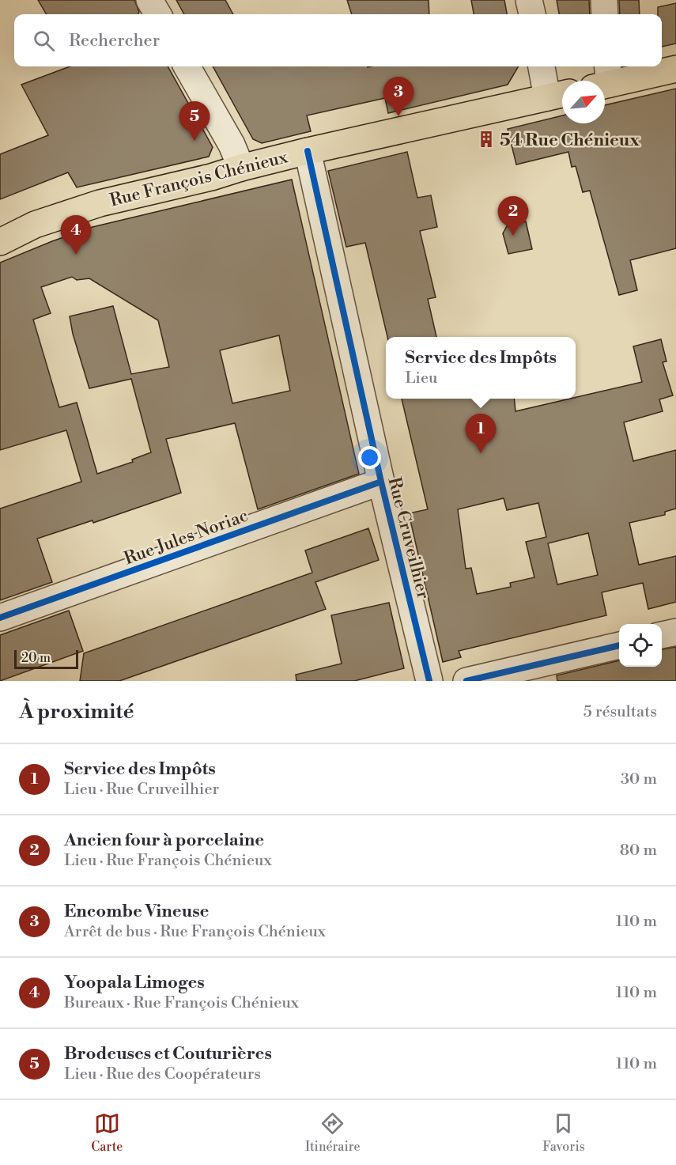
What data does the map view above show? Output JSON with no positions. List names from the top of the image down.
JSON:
{
  "streets": {
    "main road": ["Rue François Chénieux"],
    "street": ["Rue Jules Noriac", "Rue Cruveilhier"]
  },
  "crossings": [
    ["Rue François Chénieux", "Rue Cruveilhier"],
    ["Rue Jules Noriac", "Rue Cruveilhier"]
  ],
  "places": {
    "building": ["54 Rue Chénieux"]
  },
  "scale_bar": "20 m",
  "north": "top right",
  "page": {
    "search": "Rechercher",
    "pins": [
      "3",
      "5",
      "2",
      "4",
      "1"
    ],
    "popup": ["Service des Impôts", "Lieu"],
    "scale": "20 m",
    "heading": ["À proximité", "5 résultats"],
    "list": [
      {
        "mark": "1",
        "name": "Service des Impôts",
        "note": "Lieu · Rue Cruveilhier",
        "value": "30 m"
      },
      {
        "mark": "2",
        "name": "Ancien four à porcelaine",
        "note": "Lieu · Rue François Chénieux",
        "value": "80 m"
      },
      {
        "mark": "3",
        "name": "Encombe Vineuse",
        "note": "Arrêt de bus · Rue François Chénieux",
        "value": "110 m"
      },
      {
        "mark": "4",
        "name": "Yoopala Limoges",
        "note": "Bureaux · Rue François Chénieux",
        "value": "110 m"
      },
      {
        "mark": "5",
        "name": "Brodeuses et Couturières",
        "note": "Lieu · Rue des Coopérateurs",
        "value": "110 m"
      }
    ],
    "nav": ["Carte", "Itinéraire", "Favoris"]
  }
}
